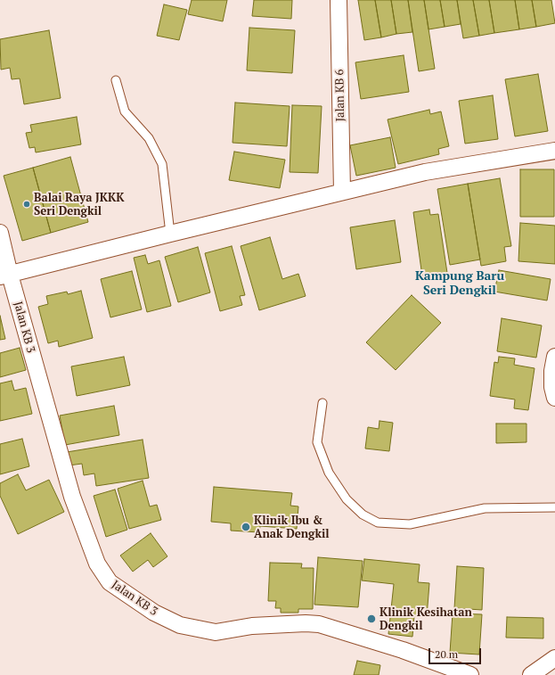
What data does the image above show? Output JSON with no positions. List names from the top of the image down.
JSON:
{
  "streets": {
    "street": ["Jalan KB 6", "Jalan KB 3"]
  },
  "districts": ["Kampung Baru Seri Dengkil"],
  "places": ["Balai Raya JKKK Seri Dengkil", "Klinik Ibu & Anak Dengkil", "Klinik Kesihatan Dengkil"],
  "scale_bar": "20 m"
}
